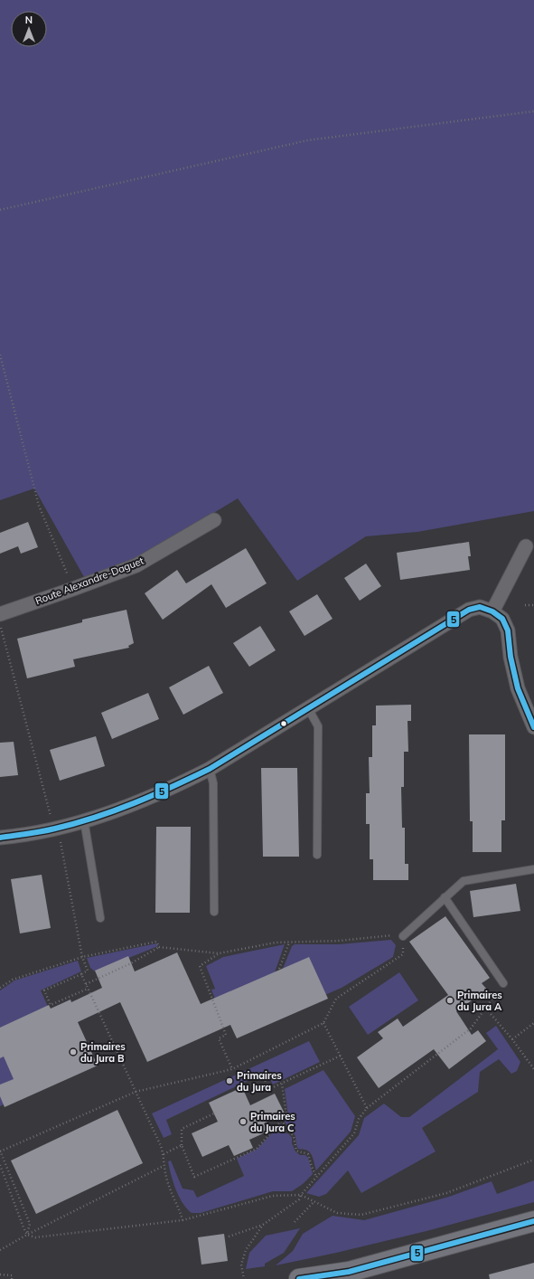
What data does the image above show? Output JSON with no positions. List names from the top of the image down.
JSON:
{
  "streets": {
    "street": ["Route Alexandre-Daguet"]
  },
  "places": [
    "Primaires du Jura A",
    "Primaires du Jura B",
    "Primaires du Jura",
    "Primaires du Jura C"
  ],
  "lines": ["transit line 5"],
  "north": "top"
}
